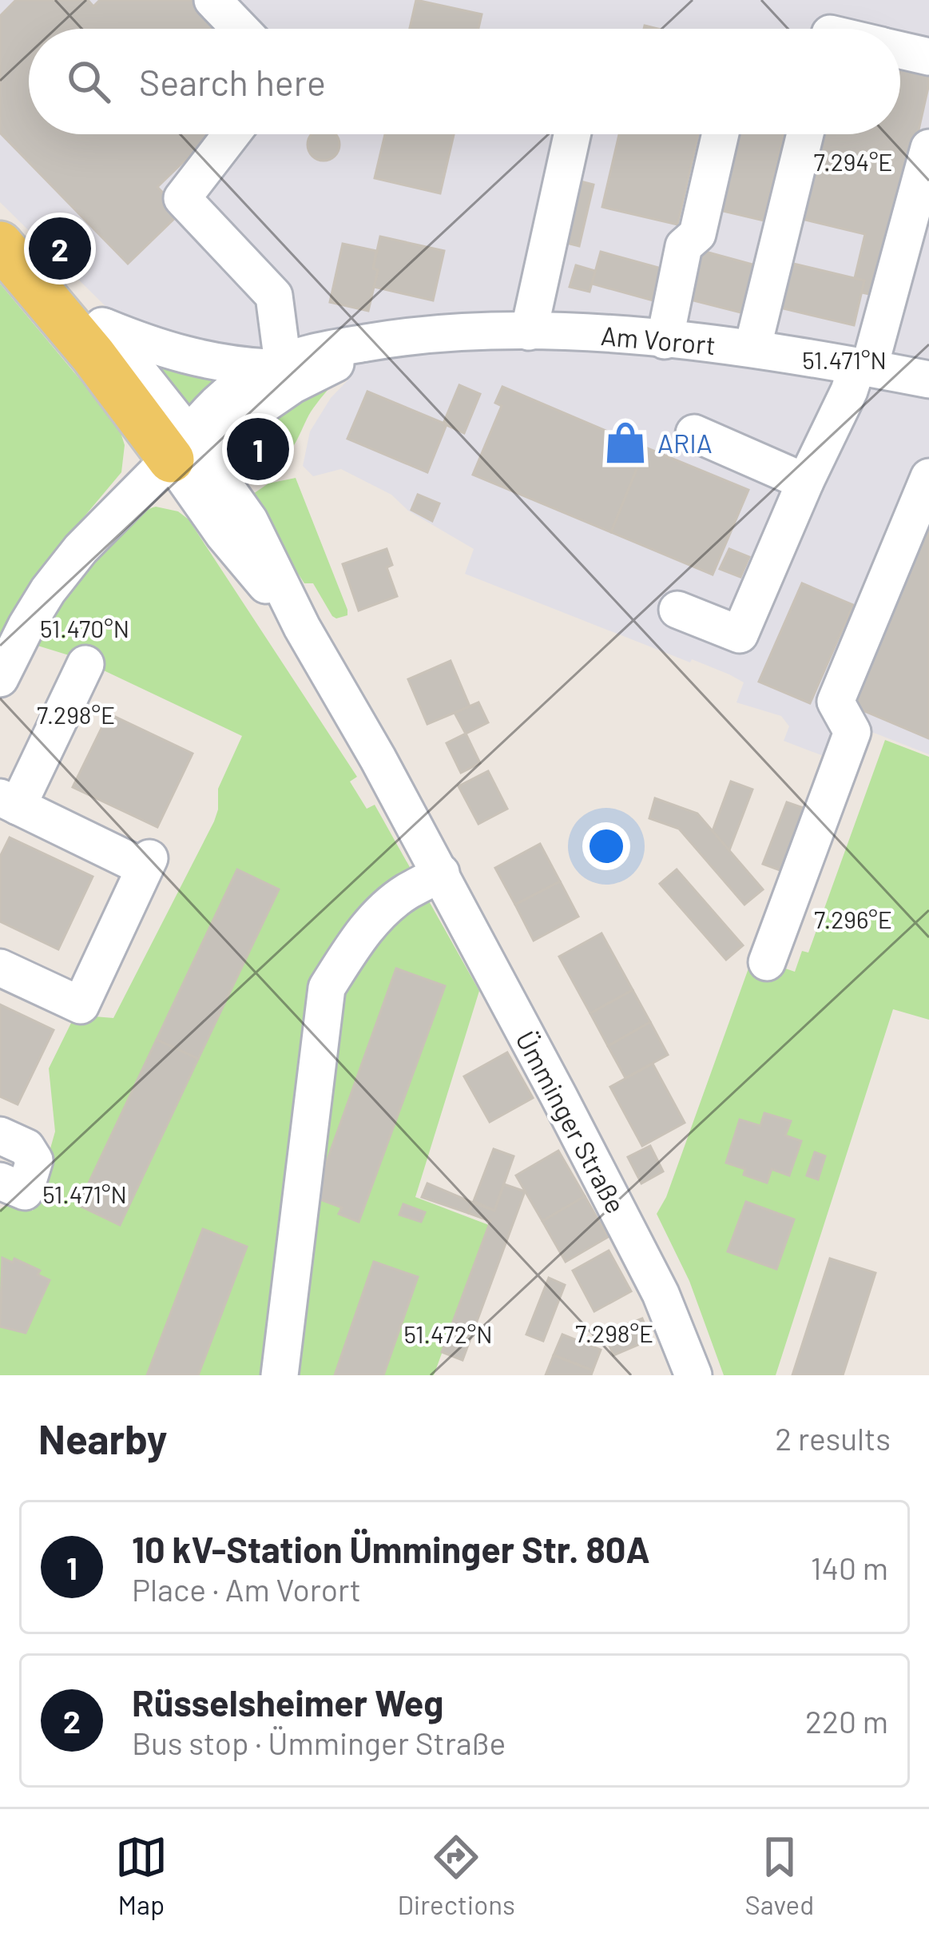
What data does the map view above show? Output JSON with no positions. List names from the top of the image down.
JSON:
{
  "streets": {
    "main road": ["Ümminger Straße"],
    "street": ["Am Vorort"]
  },
  "crossings": [
    ["Am Vorort", "Ümminger Straße"]
  ],
  "places": {
    "shop": ["ARIA"]
  },
  "page": {
    "search": "Search here",
    "pins": ["2", "1"],
    "heading": ["Nearby", "2 results"],
    "list": [
      {
        "mark": "1",
        "name": "10 kV-Station Ümminger Str. 80A",
        "note": "Place · Am Vorort",
        "value": "140 m"
      },
      {
        "mark": "2",
        "name": "Rüsselsheimer Weg",
        "note": "Bus stop · Ümminger Straße",
        "value": "220 m"
      }
    ],
    "nav": ["Map", "Directions", "Saved"]
  },
  "coordinates": [
    "7.294°E",
    "51.471°N",
    "51.470°N",
    "7.298°E",
    "7.296°E",
    "51.472°N"
  ]
}
